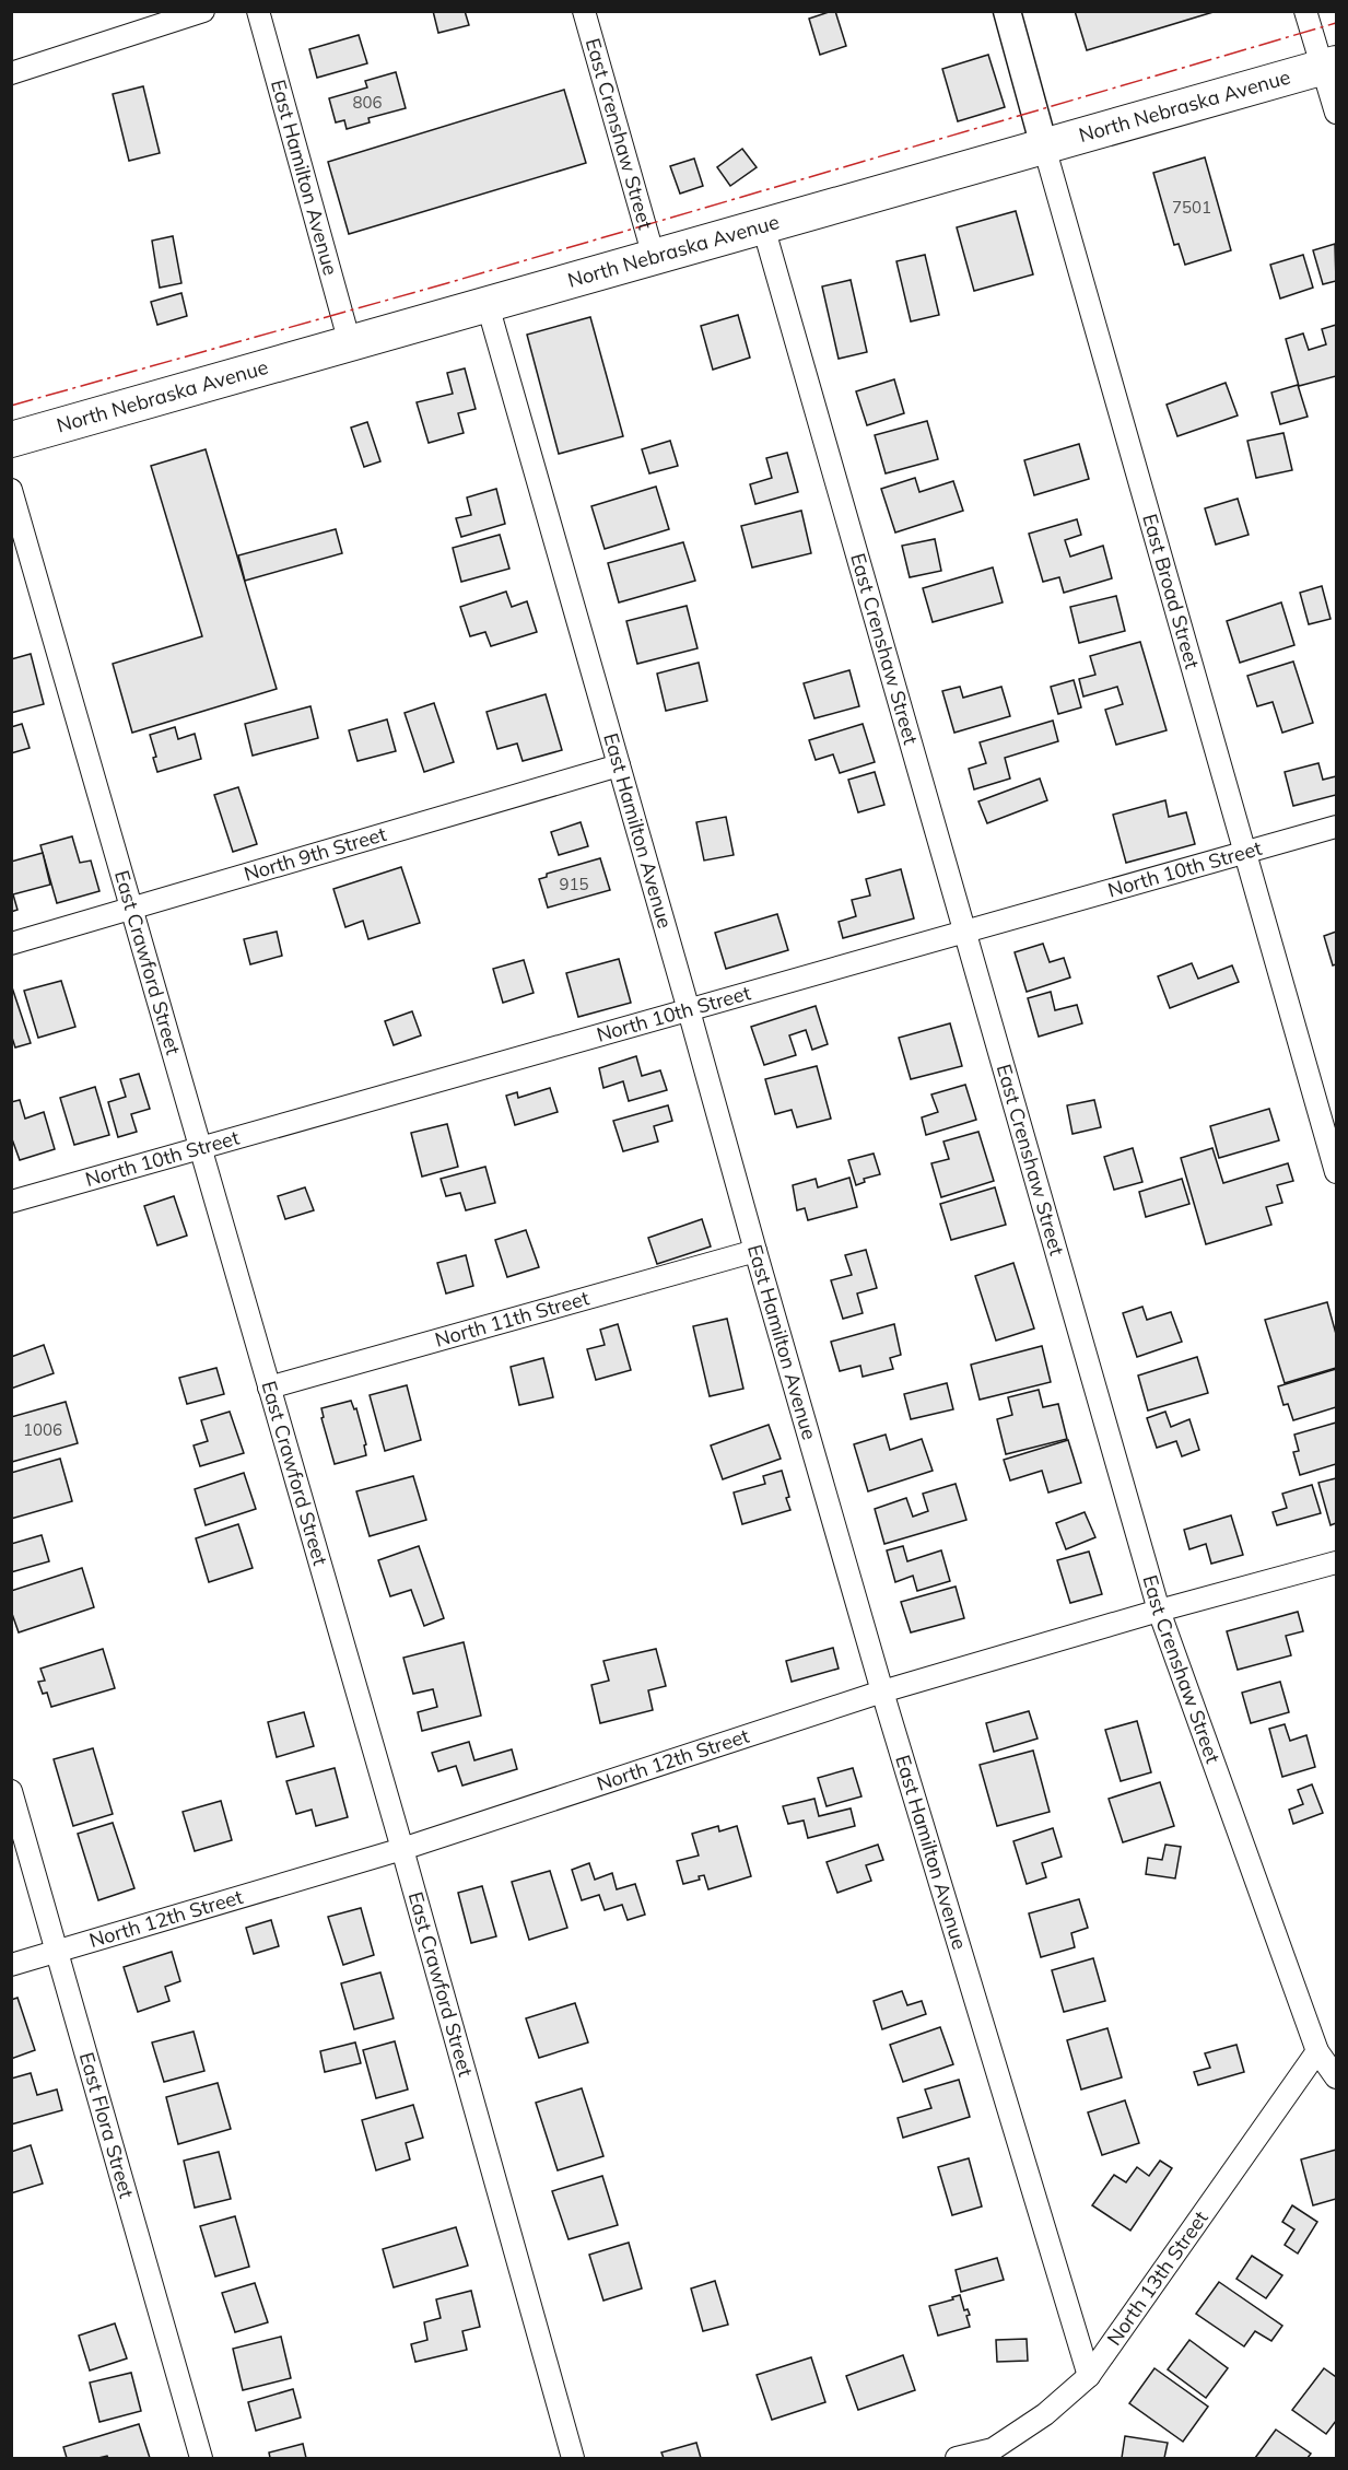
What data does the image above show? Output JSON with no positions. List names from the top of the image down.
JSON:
{
  "streets": {
    "main road": ["North Nebraska Avenue"],
    "street": [
      "East Crenshaw Street",
      "East Hamilton Avenue",
      "East Broad Street",
      "North 9th Street",
      "North 10th Street",
      "East Crawford Street",
      "North 11th Street",
      "North 12th Street",
      "East Flora Street",
      "North 13th Street"
    ]
  },
  "crossings": [
    ["North Nebraska Avenue", "East Crenshaw Street"],
    ["North Nebraska Avenue", "East Hamilton Avenue"],
    ["North Nebraska Avenue", "East Broad Street"],
    ["East Crenshaw Street", "North 10th Street"],
    ["East Crenshaw Street", "North 12th Street"],
    ["East Crenshaw Street", "North 13th Street"],
    ["East Hamilton Avenue", "North 9th Street"],
    ["East Hamilton Avenue", "North 10th Street"],
    ["East Hamilton Avenue", "North 11th Street"],
    ["East Hamilton Avenue", "North 12th Street"],
    ["East Hamilton Avenue", "North 13th Street"],
    ["East Broad Street", "North 10th Street"],
    ["North 9th Street", "East Crawford Street"],
    ["North 10th Street", "East Crawford Street"],
    ["East Crawford Street", "North 11th Street"],
    ["East Crawford Street", "North 12th Street"],
    ["North 12th Street", "East Flora Street"]
  ],
  "house_numbers": [
    "806",
    "7501",
    "915",
    "1006"
  ]
}
